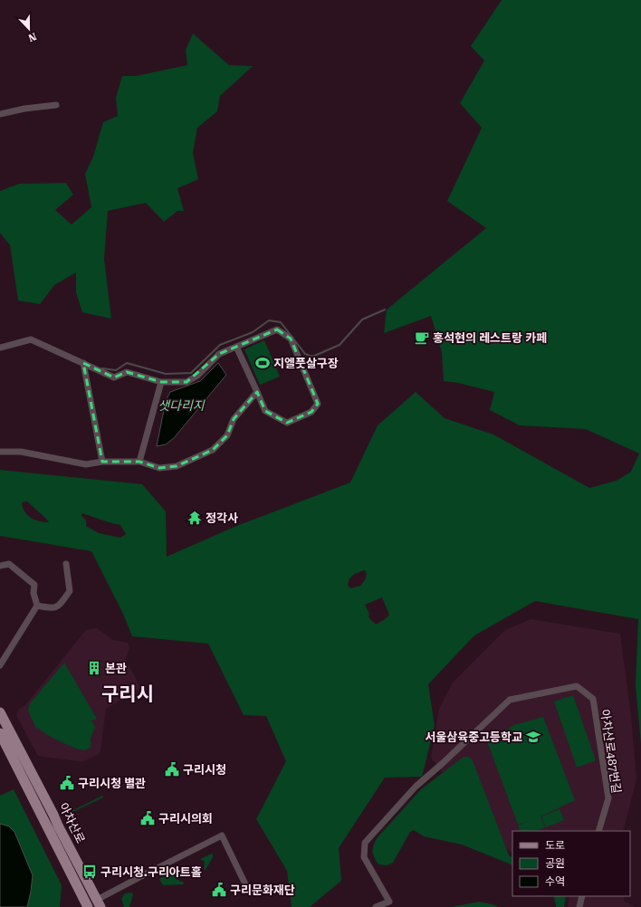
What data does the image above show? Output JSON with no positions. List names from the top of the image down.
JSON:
{
  "streets": {
    "main road": ["아차산로"],
    "street": ["아차산로487번길"]
  },
  "districts": ["구리시"],
  "water": ["샛다리지"],
  "places": {
    "cafe": ["홍석현의 레스트랑 카페"],
    "sports": ["지엘풋살구장"],
    "temple": ["정각사"],
    "building": ["본관"],
    "school or university": ["서울삼육중고등학교"],
    "public building": [
      "구리시청",
      "구리시청 별관",
      "구리시의회",
      "구리문화재단"
    ],
    "bus stop": ["구리시청.구리아트홀"]
  },
  "legend": ["도로", "공원", "수역"],
  "north": "bottom"
}
